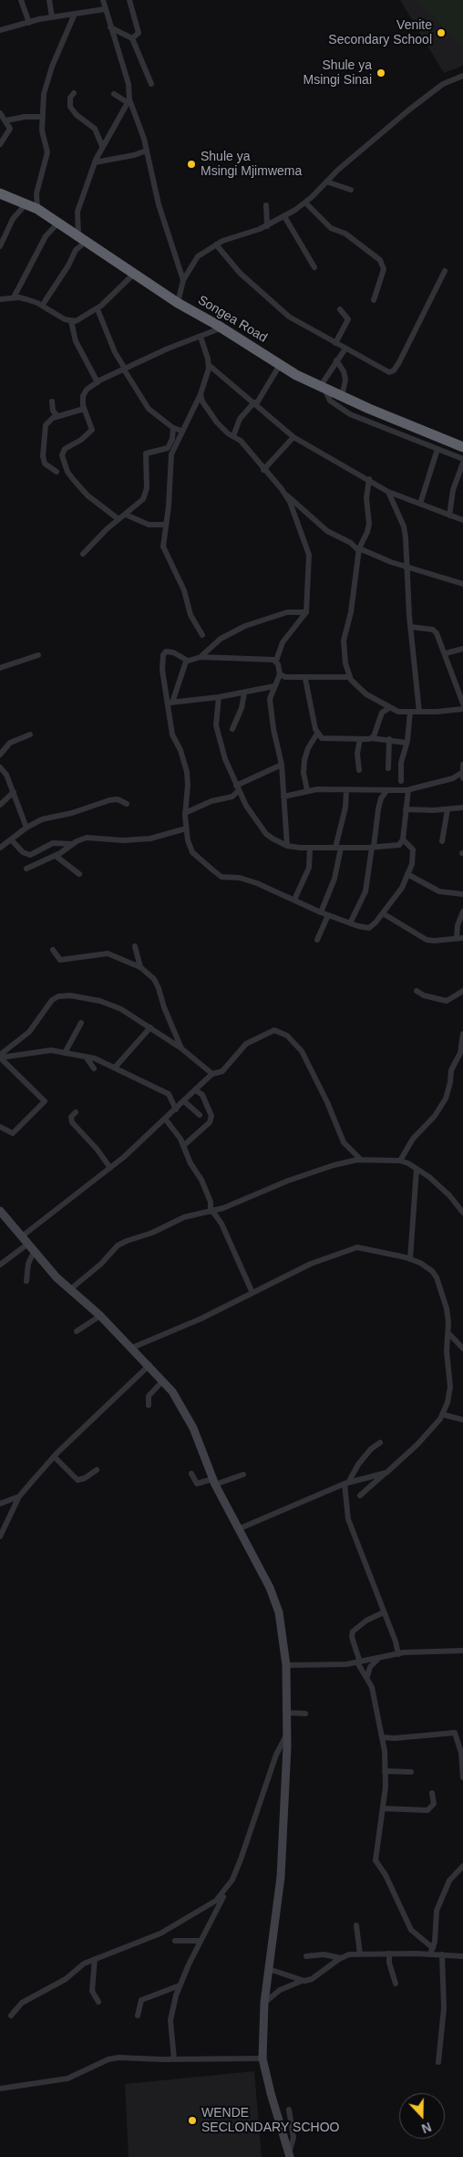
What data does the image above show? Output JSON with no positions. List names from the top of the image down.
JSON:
{
  "streets": {
    "highway": ["Songea Road"]
  },
  "places": [
    "Venite Secondary School",
    "Shule ya Msingi Sinai",
    "Shule ya Msingi Mjimwema",
    "WENDE SECLONDARY SCHOO"
  ],
  "north": "bottom"
}
